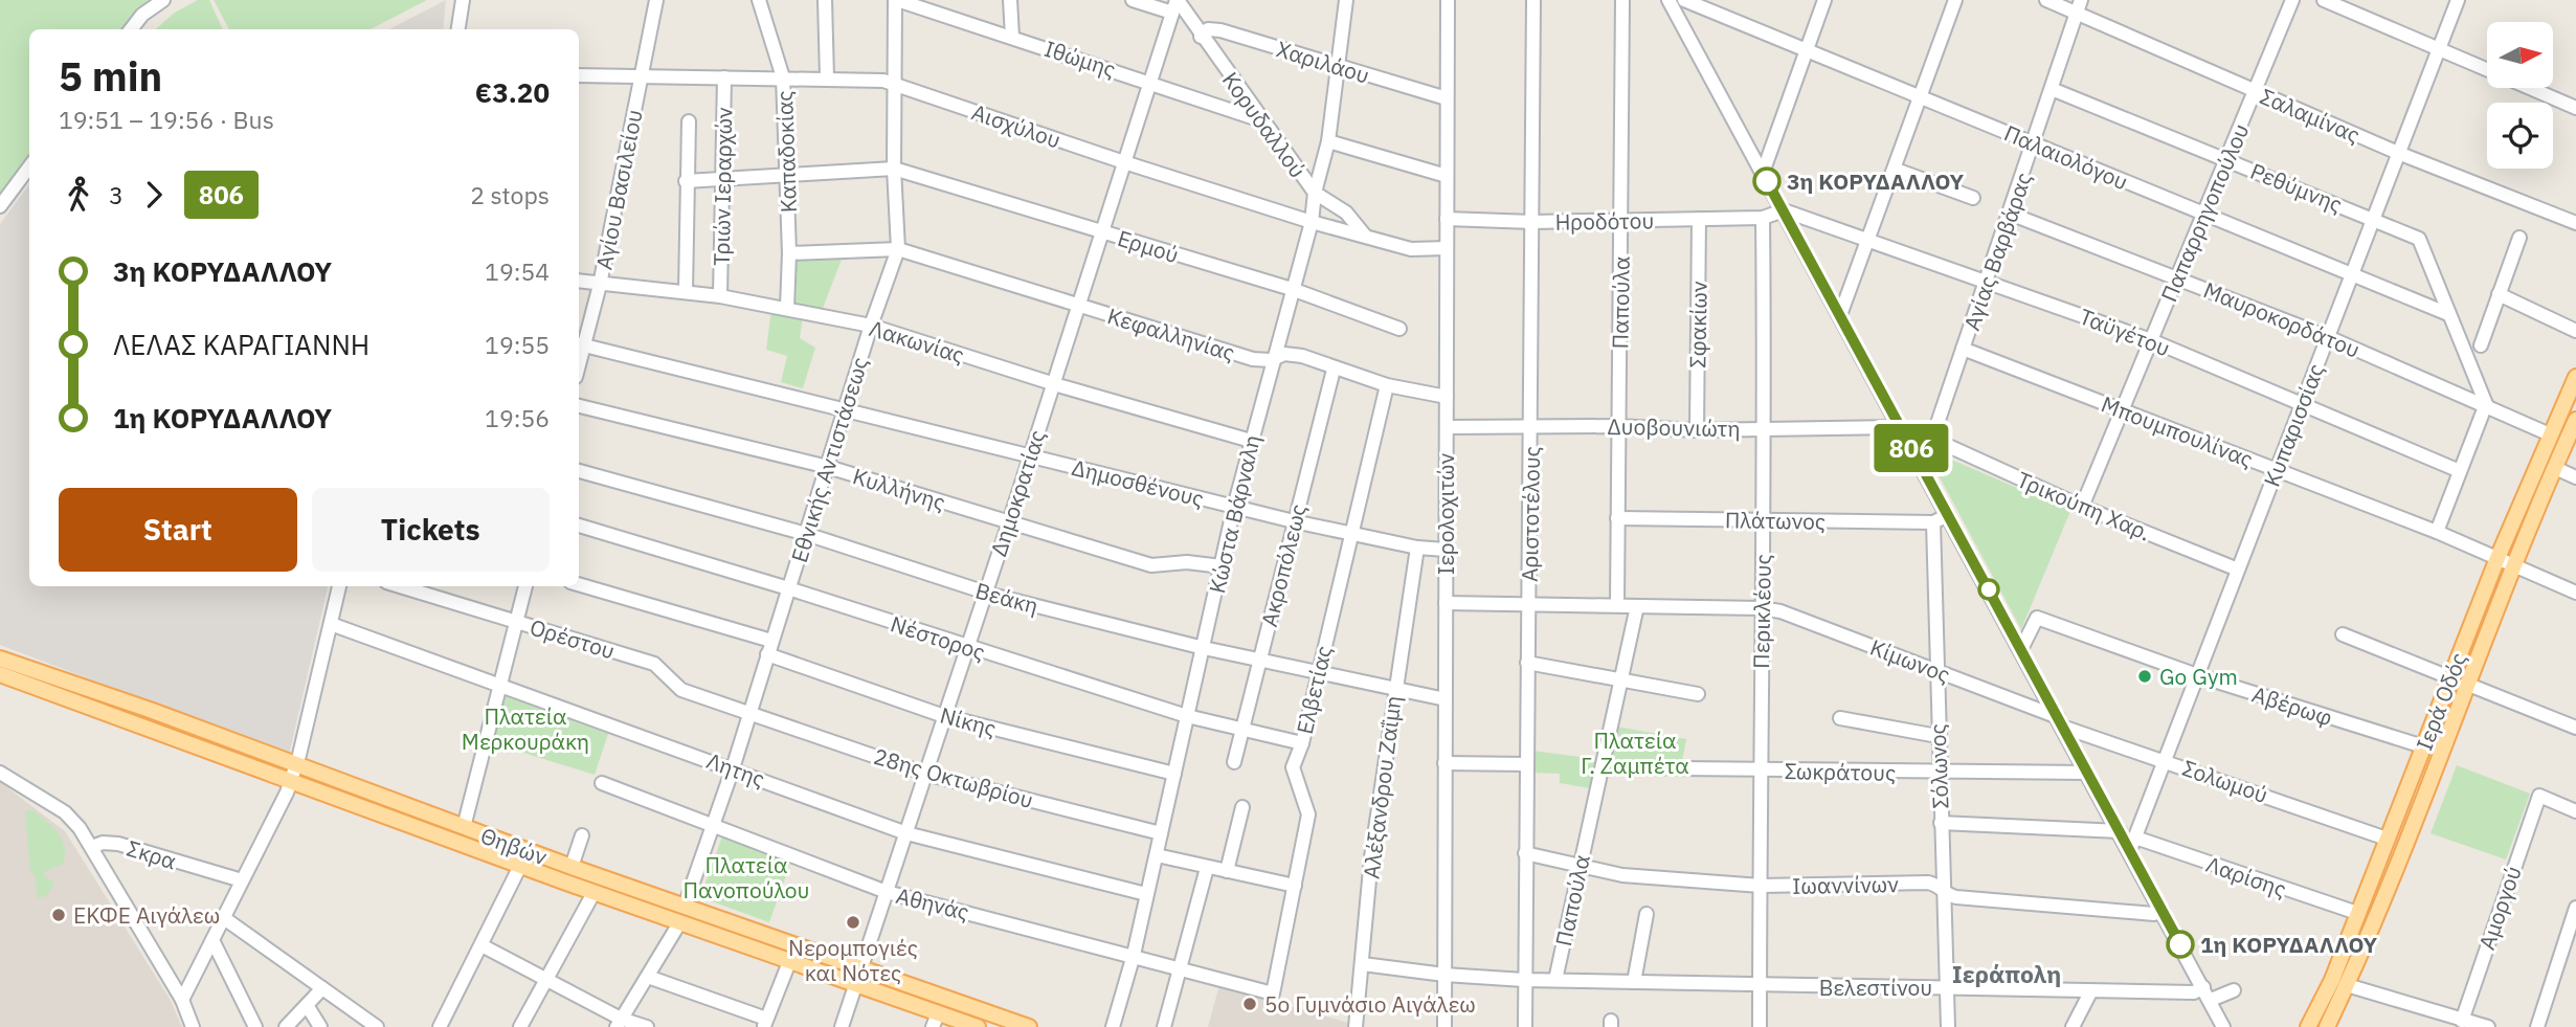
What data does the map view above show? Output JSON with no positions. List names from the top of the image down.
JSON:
{
  "streets": {
    "main road": ["Ιερά Οδός", "Θηβών"],
    "street": [
      "Ιθώμης",
      "Χαριλάου",
      "Σαλαμίνας",
      "Κορυδαλλού",
      "Αισχύλου",
      "Καπαδοκίας",
      "Παλαιολόγου",
      "Τριών Ιεραρχών",
      "Ρεθύμνης",
      "Αγίου Βασιλείου",
      "Παπαρρηγοπούλου",
      "Ηροδότου",
      "Ερμού",
      "Αγίας Βαρβάρας",
      "Παπούλα",
      "Μαυροκορδάτου",
      "Σφακίων",
      "Ταϋγέτου",
      "Κεφαλληνίας",
      "Λακωνίας",
      "Κυπαρισσίας",
      "Δυοβουνιώτη",
      "Μπουμπουλίνας",
      "Εθνικής Αντιστάσεως",
      "Δημοσθένους",
      "Κυλλήνης",
      "Δημοκρατίας",
      "Τρικούπη Χαρ.",
      "Κώστα Βάρναλη",
      "Ιερολοχιτών",
      "Αριστοτέλους",
      "Πλάτωνος",
      "Ακροπόλεως",
      "Βεάκη",
      "Περικλέους",
      "Νέστορος",
      "Ορέστου",
      "Κίμωνος",
      "Ελβετίας",
      "Αβέρωφ",
      "Νίκης",
      "Σόλωνος",
      "Λητης",
      "Σωκράτους",
      "28ης Οκτωβρίου",
      "Σολωμού",
      "Αλέξανδρου Ζαΐμη",
      "Σκρα",
      "Λαρίσης",
      "Ιωαννίνων",
      "Αθηνάς",
      "Αμοργού",
      "Βελεστίνου"
    ]
  },
  "crossings": [
    ["Ιθώμης", "Κορυδαλλού"],
    ["Ιθώμης", "Εθνικής Αντιστάσεως"],
    ["Ιθώμης", "Δημοκρατίας"],
    ["Χαριλάου", "Κορυδαλλού"],
    ["Χαριλάου", "Κώστα Βάρναλη"],
    ["Χαριλάου", "Ιερολοχιτών"],
    ["Σαλαμίνας", "Παπαρρηγοπούλου"],
    ["Σαλαμίνας", "Αγίας Βαρβάρας"],
    ["Σαλαμίνας", "Κυπαρισσίας"],
    ["Κορυδαλλού", "Αισχύλου"],
    ["Κορυδαλλού", "Δημοκρατίας"],
    ["Κορυδαλλού", "Κώστα Βάρναλη"],
    ["Αισχύλου", "Καπαδοκίας"],
    ["Αισχύλου", "Τριών Ιεραρχών"],
    ["Αισχύλου", "Αγίου Βασιλείου"],
    ["Αισχύλου", "Εθνικής Αντιστάσεως"],
    ["Αισχύλου", "Δημοκρατίας"],
    ["Αισχύλου", "Κώστα Βάρναλη"],
    ["Αισχύλου", "Ιερολοχιτών"],
    ["Καπαδοκίας", "Κεφαλληνίας"],
    ["Καπαδοκίας", "Λακωνίας"],
    ["Παλαιολόγου", "Ρεθύμνης"],
    ["Παλαιολόγου", "Παπαρρηγοπούλου"],
    ["Παλαιολόγου", "Αγίας Βαρβάρας"],
    ["Παλαιολόγου", "Κυπαρισσίας"],
    ["Τριών Ιεραρχών", "Λακωνίας"],
    ["Ρεθύμνης", "Παπαρρηγοπούλου"],
    ["Ρεθύμνης", "Αγίας Βαρβάρας"],
    ["Ρεθύμνης", "Κυπαρισσίας"],
    ["Αγίου Βασιλείου", "Λακωνίας"],
    ["Αγίου Βασιλείου", "Δημοσθένους"],
    ["Παπαρρηγοπούλου", "Μαυροκορδάτου"],
    ["Παπαρρηγοπούλου", "Ταϋγέτου"],
    ["Παπαρρηγοπούλου", "Μπουμπουλίνας"],
    ["Παπαρρηγοπούλου", "Τρικούπη Χαρ."],
    ["Ηροδότου", "Παπούλα"],
    ["Ηροδότου", "Σφακίων"],
    ["Ηροδότου", "Ιερολοχιτών"],
    ["Ηροδότου", "Αριστοτέλους"],
    ["Ηροδότου", "Περικλέους"],
    ["Ερμού", "Εθνικής Αντιστάσεως"],
    ["Ερμού", "Δημοκρατίας"],
    ["Ερμού", "Κώστα Βάρναλη"],
    ["Αγίας Βαρβάρας", "Μαυροκορδάτου"],
    ["Αγίας Βαρβάρας", "Ταϋγέτου"],
    ["Αγίας Βαρβάρας", "Μπουμπουλίνας"],
    ["Αγίας Βαρβάρας", "Τρικούπη Χαρ."],
    ["Παπούλα", "Δυοβουνιώτη"],
    ["Παπούλα", "Πλάτωνος"],
    ["Παπούλα", "Ιωαννίνων"],
    ["Παπούλα", "Βελεστίνου"],
    ["Μαυροκορδάτου", "Κυπαρισσίας"],
    ["Μαυροκορδάτου", "Ιερά Οδός"],
    ["Σφακίων", "Δυοβουνιώτη"],
    ["Ταϋγέτου", "Κυπαρισσίας"],
    ["Κεφαλληνίας", "Εθνικής Αντιστάσεως"],
    ["Κεφαλληνίας", "Δημοκρατίας"],
    ["Κεφαλληνίας", "Κώστα Βάρναλη"],
    ["Κεφαλληνίας", "Ιερολοχιτών"],
    ["Κεφαλληνίας", "Ακροπόλεως"],
    ["Κεφαλληνίας", "Ελβετίας"],
    ["Λακωνίας", "Εθνικής Αντιστάσεως"],
    ["Λακωνίας", "Δημοκρατίας"],
    ["Λακωνίας", "Κώστα Βάρναλη"],
    ["Κυπαρισσίας", "Μπουμπουλίνας"],
    ["Κυπαρισσίας", "Τρικούπη Χαρ."],
    ["Κυπαρισσίας", "Αβέρωφ"],
    ["Κυπαρισσίας", "Σολωμού"],
    ["Κυπαρισσίας", "Λαρίσης"],
    ["Δυοβουνιώτη", "Ιερολοχιτών"],
    ["Δυοβουνιώτη", "Αριστοτέλους"],
    ["Δυοβουνιώτη", "Περικλέους"],
    ["Μπουμπουλίνας", "Ιερά Οδός"],
    ["Εθνικής Αντιστάσεως", "Δημοσθένους"],
    ["Εθνικής Αντιστάσεως", "Κυλλήνης"],
    ["Εθνικής Αντιστάσεως", "Βεάκη"],
    ["Εθνικής Αντιστάσεως", "Νέστορος"],
    ["Εθνικής Αντιστάσεως", "Ορέστου"],
    ["Εθνικής Αντιστάσεως", "Νίκης"],
    ["Εθνικής Αντιστάσεως", "Λητης"],
    ["Εθνικής Αντιστάσεως", "28ης Οκτωβρίου"],
    ["Εθνικής Αντιστάσεως", "Θηβών"],
    ["Εθνικής Αντιστάσεως", "Αθηνάς"],
    ["Δημοσθένους", "Δημοκρατίας"],
    ["Δημοσθένους", "Κώστα Βάρναλη"],
    ["Δημοσθένους", "Ιερολοχιτών"],
    ["Δημοσθένους", "Ακροπόλεως"],
    ["Δημοσθένους", "Ελβετίας"],
    ["Δημοσθένους", "Αλέξανδρου Ζαΐμη"],
    ["Κυλλήνης", "Δημοκρατίας"],
    ["Κυλλήνης", "Κώστα Βάρναλη"],
    ["Δημοκρατίας", "Βεάκη"],
    ["Δημοκρατίας", "Νέστορος"],
    ["Δημοκρατίας", "Νίκης"],
    ["Δημοκρατίας", "Λητης"],
    ["Δημοκρατίας", "28ης Οκτωβρίου"],
    ["Δημοκρατίας", "Θηβών"],
    ["Δημοκρατίας", "Αθηνάς"],
    ["Κώστα Βάρναλη", "Βεάκη"],
    ["Κώστα Βάρναλη", "Νέστορος"],
    ["Κώστα Βάρναλη", "Νίκης"],
    ["Κώστα Βάρναλη", "Λητης"],
    ["Κώστα Βάρναλη", "28ης Οκτωβρίου"],
    ["Κώστα Βάρναλη", "Αθηνάς"],
    ["Ιερολοχιτών", "Βεάκη"],
    ["Ιερολοχιτών", "Βελεστίνου"],
    ["Αριστοτέλους", "Ιωαννίνων"],
    ["Αριστοτέλους", "Βελεστίνου"],
    ["Πλάτωνος", "Περικλέους"],
    ["Πλάτωνος", "Σόλωνος"],
    ["Ακροπόλεως", "Βεάκη"],
    ["Ακροπόλεως", "Νέστορος"],
    ["Βεάκη", "Ελβετίας"],
    ["Βεάκη", "Αλέξανδρου Ζαΐμη"],
    ["Περικλέους", "Κίμωνος"],
    ["Περικλέους", "Σωκράτους"],
    ["Περικλέους", "Ιωαννίνων"],
    ["Περικλέους", "Βελεστίνου"],
    ["Νέστορος", "Ελβετίας"],
    ["Ορέστου", "28ης Οκτωβρίου"],
    ["Κίμωνος", "Σόλωνος"],
    ["Κίμωνος", "Σολωμού"],
    ["Ελβετίας", "Αθηνάς"],
    ["Ιερά Οδός", "Αβέρωφ"],
    ["Ιερά Οδός", "Σολωμού"],
    ["Ιερά Οδός", "Λαρίσης"],
    ["Σόλωνος", "Σωκράτους"],
    ["Σόλωνος", "Ιωαννίνων"],
    ["Σόλωνος", "Βελεστίνου"],
    ["Αλέξανδρου Ζαΐμη", "Βελεστίνου"]
  ],
  "districts": ["Ιεράπολη"],
  "parks": ["Πλατεία Μερκουράκη", "Πλατεία Γ. Ζαμπέτα", "Πλατεία Πανοπούλου"],
  "places": [
    "3η ΚΟΡΥΔΑΛΛΟΥ",
    "Go Gym",
    "ΕΚΦΕ Αιγάλεω",
    "Νερομπογιές και Νότες",
    "1η ΚΟΡΥΔΑΛΛΟΥ",
    "5ο Γυμνάσιο Αιγάλεω"
  ],
  "lines": ["bus line 806"],
  "north": "right",
  "page": {
    "on_map": "806",
    "heading": ["5 min", "19:51 – 19:56 · Bus", "€3.20"],
    "legs": ["3", "806", "2 stops"],
    "list": [
      {
        "name": "3η ΚΟΡΥΔΑΛΛΟΥ",
        "value": "19:54"
      },
      {
        "name": "ΛΕΛΑΣ ΚΑΡΑΓΙΑΝΝΗ",
        "value": "19:55"
      },
      {
        "name": "1η ΚΟΡΥΔΑΛΛΟΥ",
        "value": "19:56"
      }
    ],
    "buttons": ["Start", "Tickets"]
  }
}
